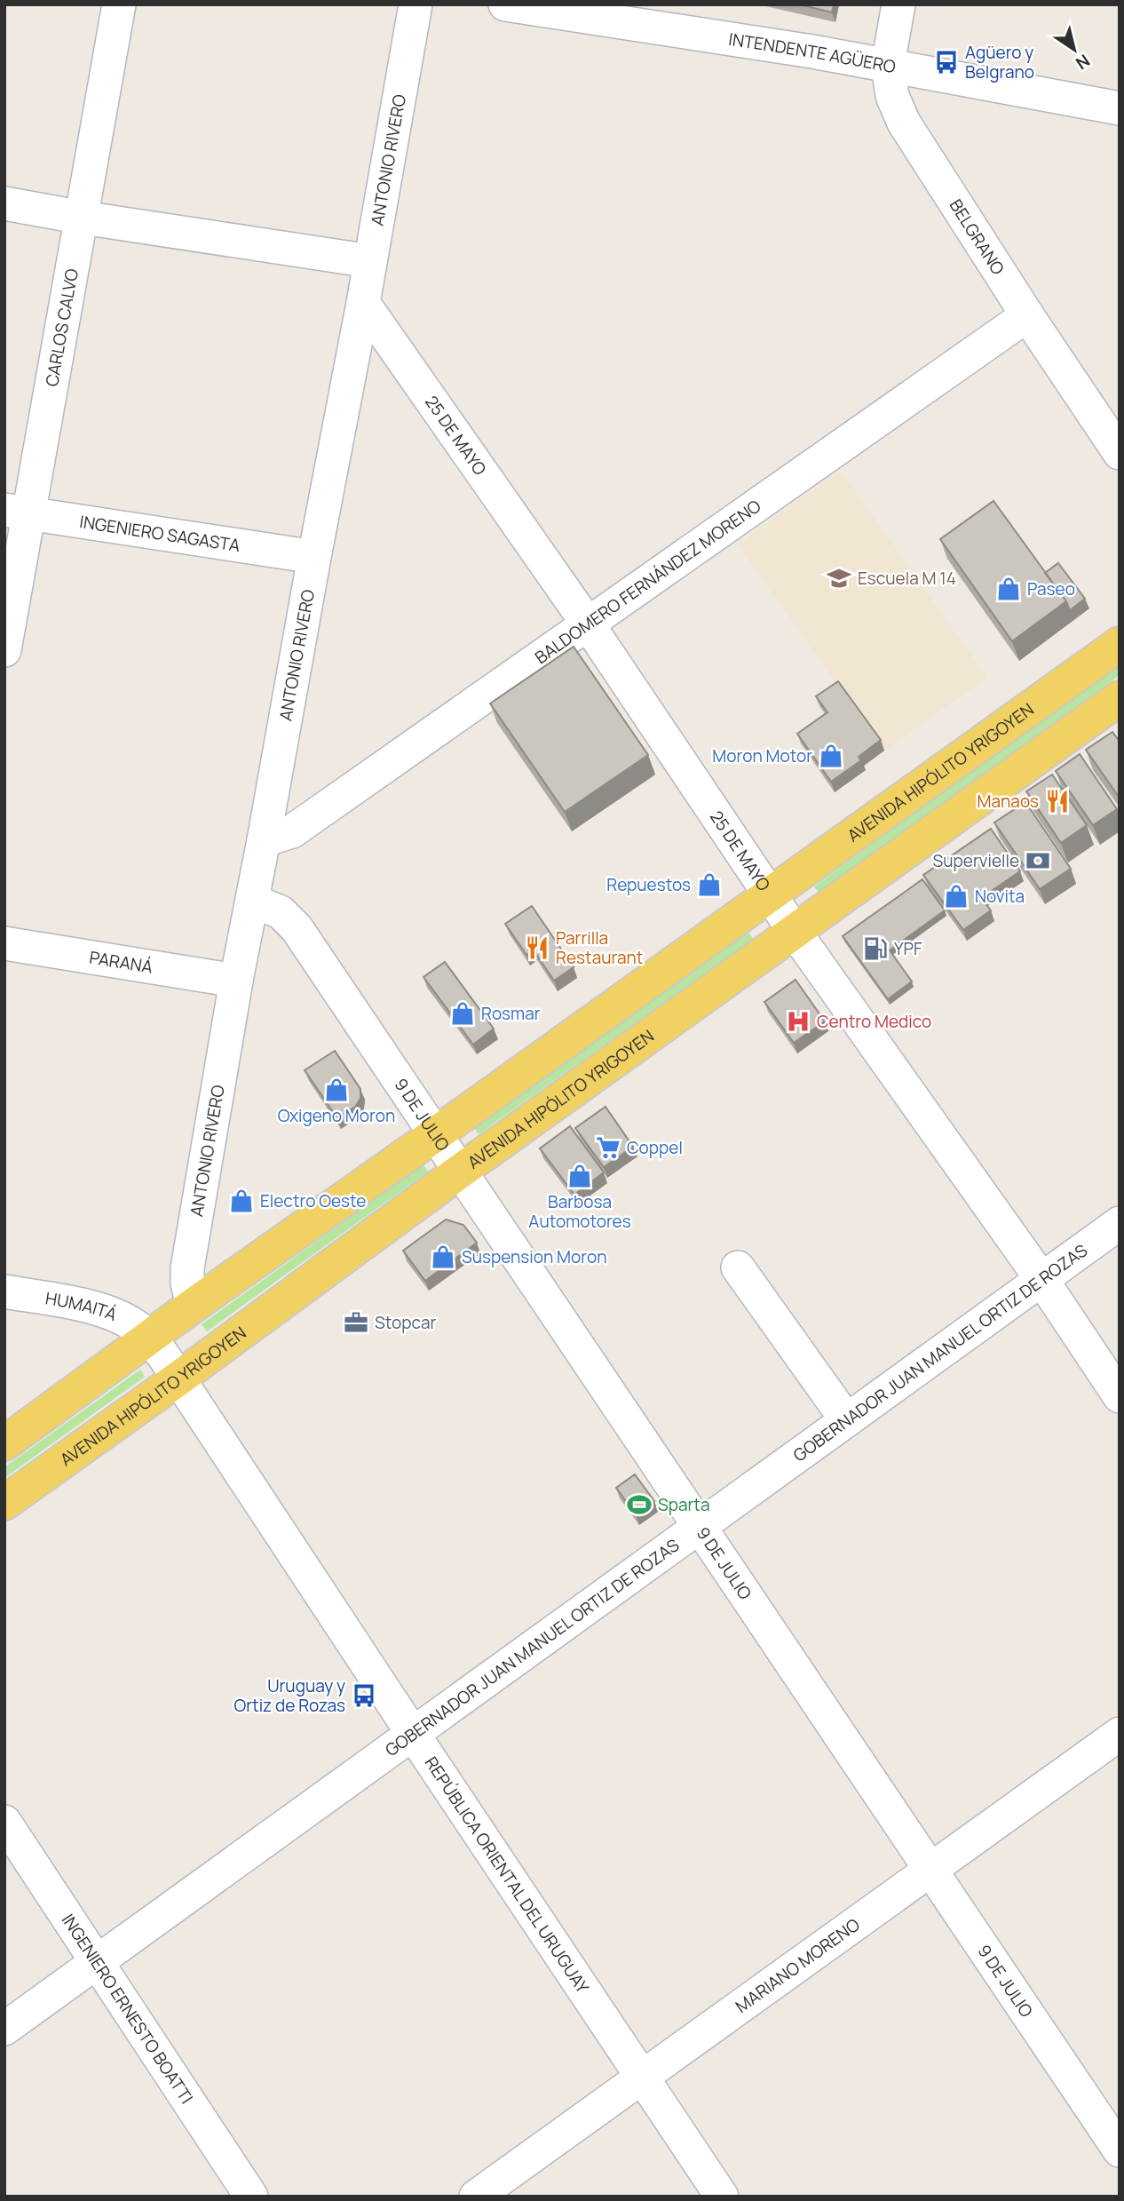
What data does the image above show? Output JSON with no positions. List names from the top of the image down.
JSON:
{
  "streets": {
    "main road": ["AVENIDA HIPÓLITO YRIGOYEN"],
    "street": [
      "INTENDENTE AGÜERO",
      "ANTONIO RIVERO",
      "BELGRANO",
      "CARLOS CALVO",
      "25 DE MAYO",
      "INGENIERO SAGASTA",
      "BALDOMERO FERNÁNDEZ MORENO",
      "PARANÁ",
      "9 DE JULIO",
      "HUMAITÁ",
      "GOBERNADOR JUAN MANUEL ORTIZ DE ROZAS",
      "REPÚBLICA ORIENTAL DEL URUGUAY",
      "MARIANO MORENO",
      "INGENIERO ERNESTO BOATTI"
    ]
  },
  "crossings": [
    ["INTENDENTE AGÜERO", "BELGRANO"],
    ["ANTONIO RIVERO", "25 DE MAYO"],
    ["ANTONIO RIVERO", "INGENIERO SAGASTA"],
    ["ANTONIO RIVERO", "BALDOMERO FERNÁNDEZ MORENO"],
    ["ANTONIO RIVERO", "AVENIDA HIPÓLITO YRIGOYEN"],
    ["ANTONIO RIVERO", "PARANÁ"],
    ["ANTONIO RIVERO", "9 DE JULIO"],
    ["BELGRANO", "BALDOMERO FERNÁNDEZ MORENO"],
    ["CARLOS CALVO", "INGENIERO SAGASTA"],
    ["25 DE MAYO", "BALDOMERO FERNÁNDEZ MORENO"],
    ["25 DE MAYO", "AVENIDA HIPÓLITO YRIGOYEN"],
    ["25 DE MAYO", "GOBERNADOR JUAN MANUEL ORTIZ DE ROZAS"],
    ["AVENIDA HIPÓLITO YRIGOYEN", "9 DE JULIO"],
    ["AVENIDA HIPÓLITO YRIGOYEN", "HUMAITÁ"],
    ["AVENIDA HIPÓLITO YRIGOYEN", "REPÚBLICA ORIENTAL DEL URUGUAY"],
    ["9 DE JULIO", "GOBERNADOR JUAN MANUEL ORTIZ DE ROZAS"],
    ["9 DE JULIO", "MARIANO MORENO"],
    ["HUMAITÁ", "REPÚBLICA ORIENTAL DEL URUGUAY"],
    ["GOBERNADOR JUAN MANUEL ORTIZ DE ROZAS", "REPÚBLICA ORIENTAL DEL URUGUAY"],
    ["GOBERNADOR JUAN MANUEL ORTIZ DE ROZAS", "INGENIERO ERNESTO BOATTI"],
    ["REPÚBLICA ORIENTAL DEL URUGUAY", "MARIANO MORENO"]
  ],
  "places": {
    "bus stop": ["Agüero y Belgrano", "Uruguay y Ortiz de Rozas"],
    "school or university": ["Escuela M 14"],
    "shop": [
      "Paseo",
      "Moron Motor",
      "Repuestos",
      "Novita",
      "Rosmar",
      "Oxigeno Moron",
      "Barbosa Automotores",
      "Electro Oeste",
      "Suspension Moron"
    ],
    "restaurant": ["Manaos", "Parrilla Restaurant"],
    "bank": ["Supervielle"],
    "fuel station": ["YPF"],
    "hospital": ["Centro Medico"],
    "supermarket": ["Coppel"],
    "office": ["Stopcar"],
    "sports": ["Sparta"]
  },
  "north": "bottom right"
}
